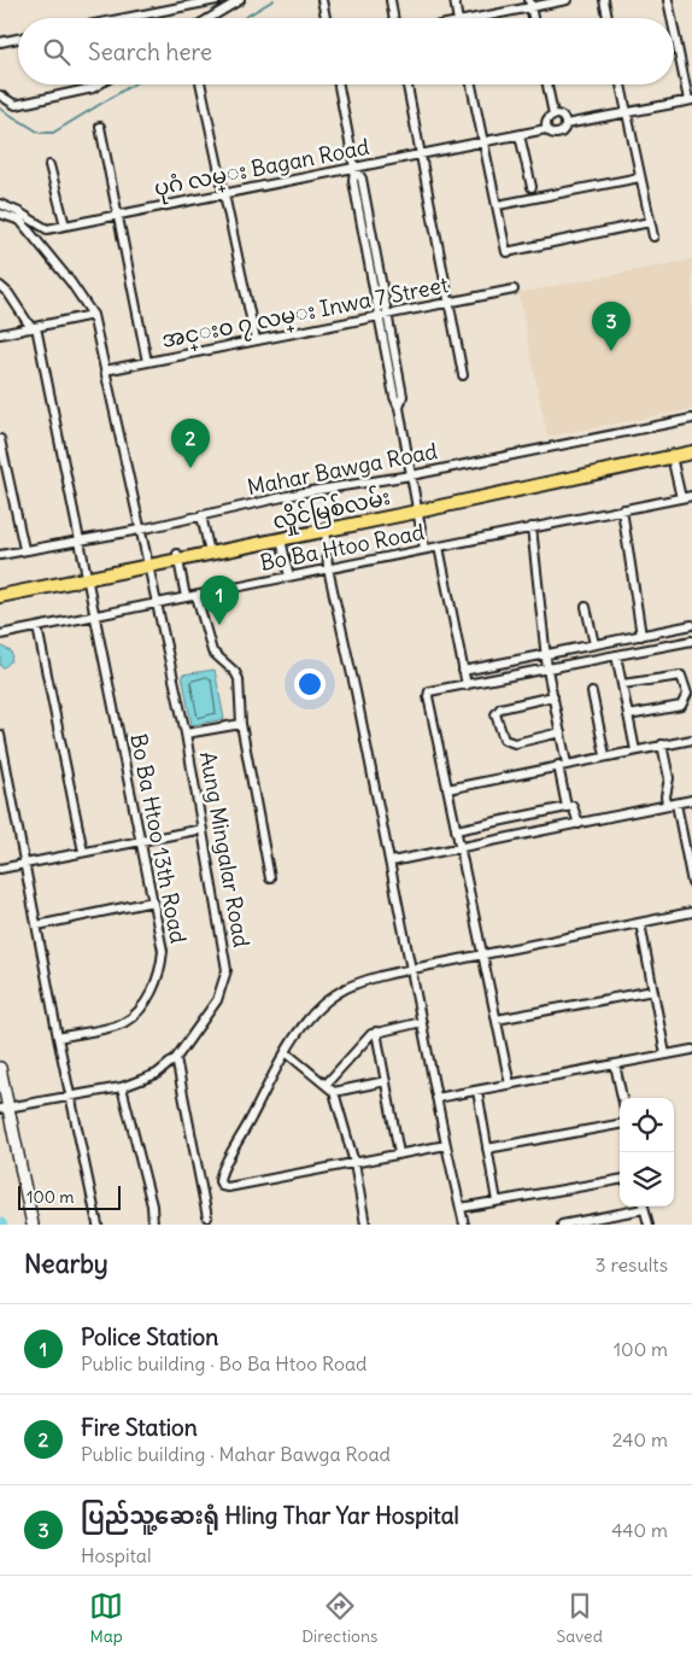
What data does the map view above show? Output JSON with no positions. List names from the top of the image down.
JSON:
{
  "streets": {
    "main road": ["လှိုင်မြစ်လမ်း"],
    "street": [
      "ပုဂံ လမ္း Bagan Road",
      "အင္းဝ ၇ လမ္း Inwa 7 Street",
      "Mahar Bawga Road",
      "Bo Ba Htoo Road",
      "Bo Ba Htoo 13th Road",
      "Aung Mingalar Road"
    ]
  },
  "crossings": [
    ["အင္းဝ ၇ လမ္း Inwa 7 Street", "Aung Mingalar Road"],
    ["Mahar Bawga Road", "Bo Ba Htoo 13th Road"],
    ["Mahar Bawga Road", "Aung Mingalar Road"],
    ["လှိုင်မြစ်လမ်း", "Bo Ba Htoo 13th Road"],
    ["လှိုင်မြစ်လမ်း", "Aung Mingalar Road"],
    ["Bo Ba Htoo Road", "Bo Ba Htoo 13th Road"],
    ["Bo Ba Htoo Road", "Aung Mingalar Road"]
  ],
  "scale_bar": "100 m",
  "page": {
    "search": "Search here",
    "pins": ["3", "2", "1"],
    "scale": "100 m",
    "heading": ["Nearby", "3 results"],
    "list": [
      {
        "mark": "1",
        "name": "Police Station",
        "note": "Public building · Bo Ba Htoo Road",
        "value": "100 m"
      },
      {
        "mark": "2",
        "name": "Fire Station",
        "note": "Public building · Mahar Bawga Road",
        "value": "240 m"
      },
      {
        "mark": "3",
        "name": "ပြည်သူ့ဆေးရုံ Hling Thar Yar Hospital",
        "note": "Hospital",
        "value": "440 m"
      }
    ],
    "nav": ["Map", "Directions", "Saved"]
  }
}
